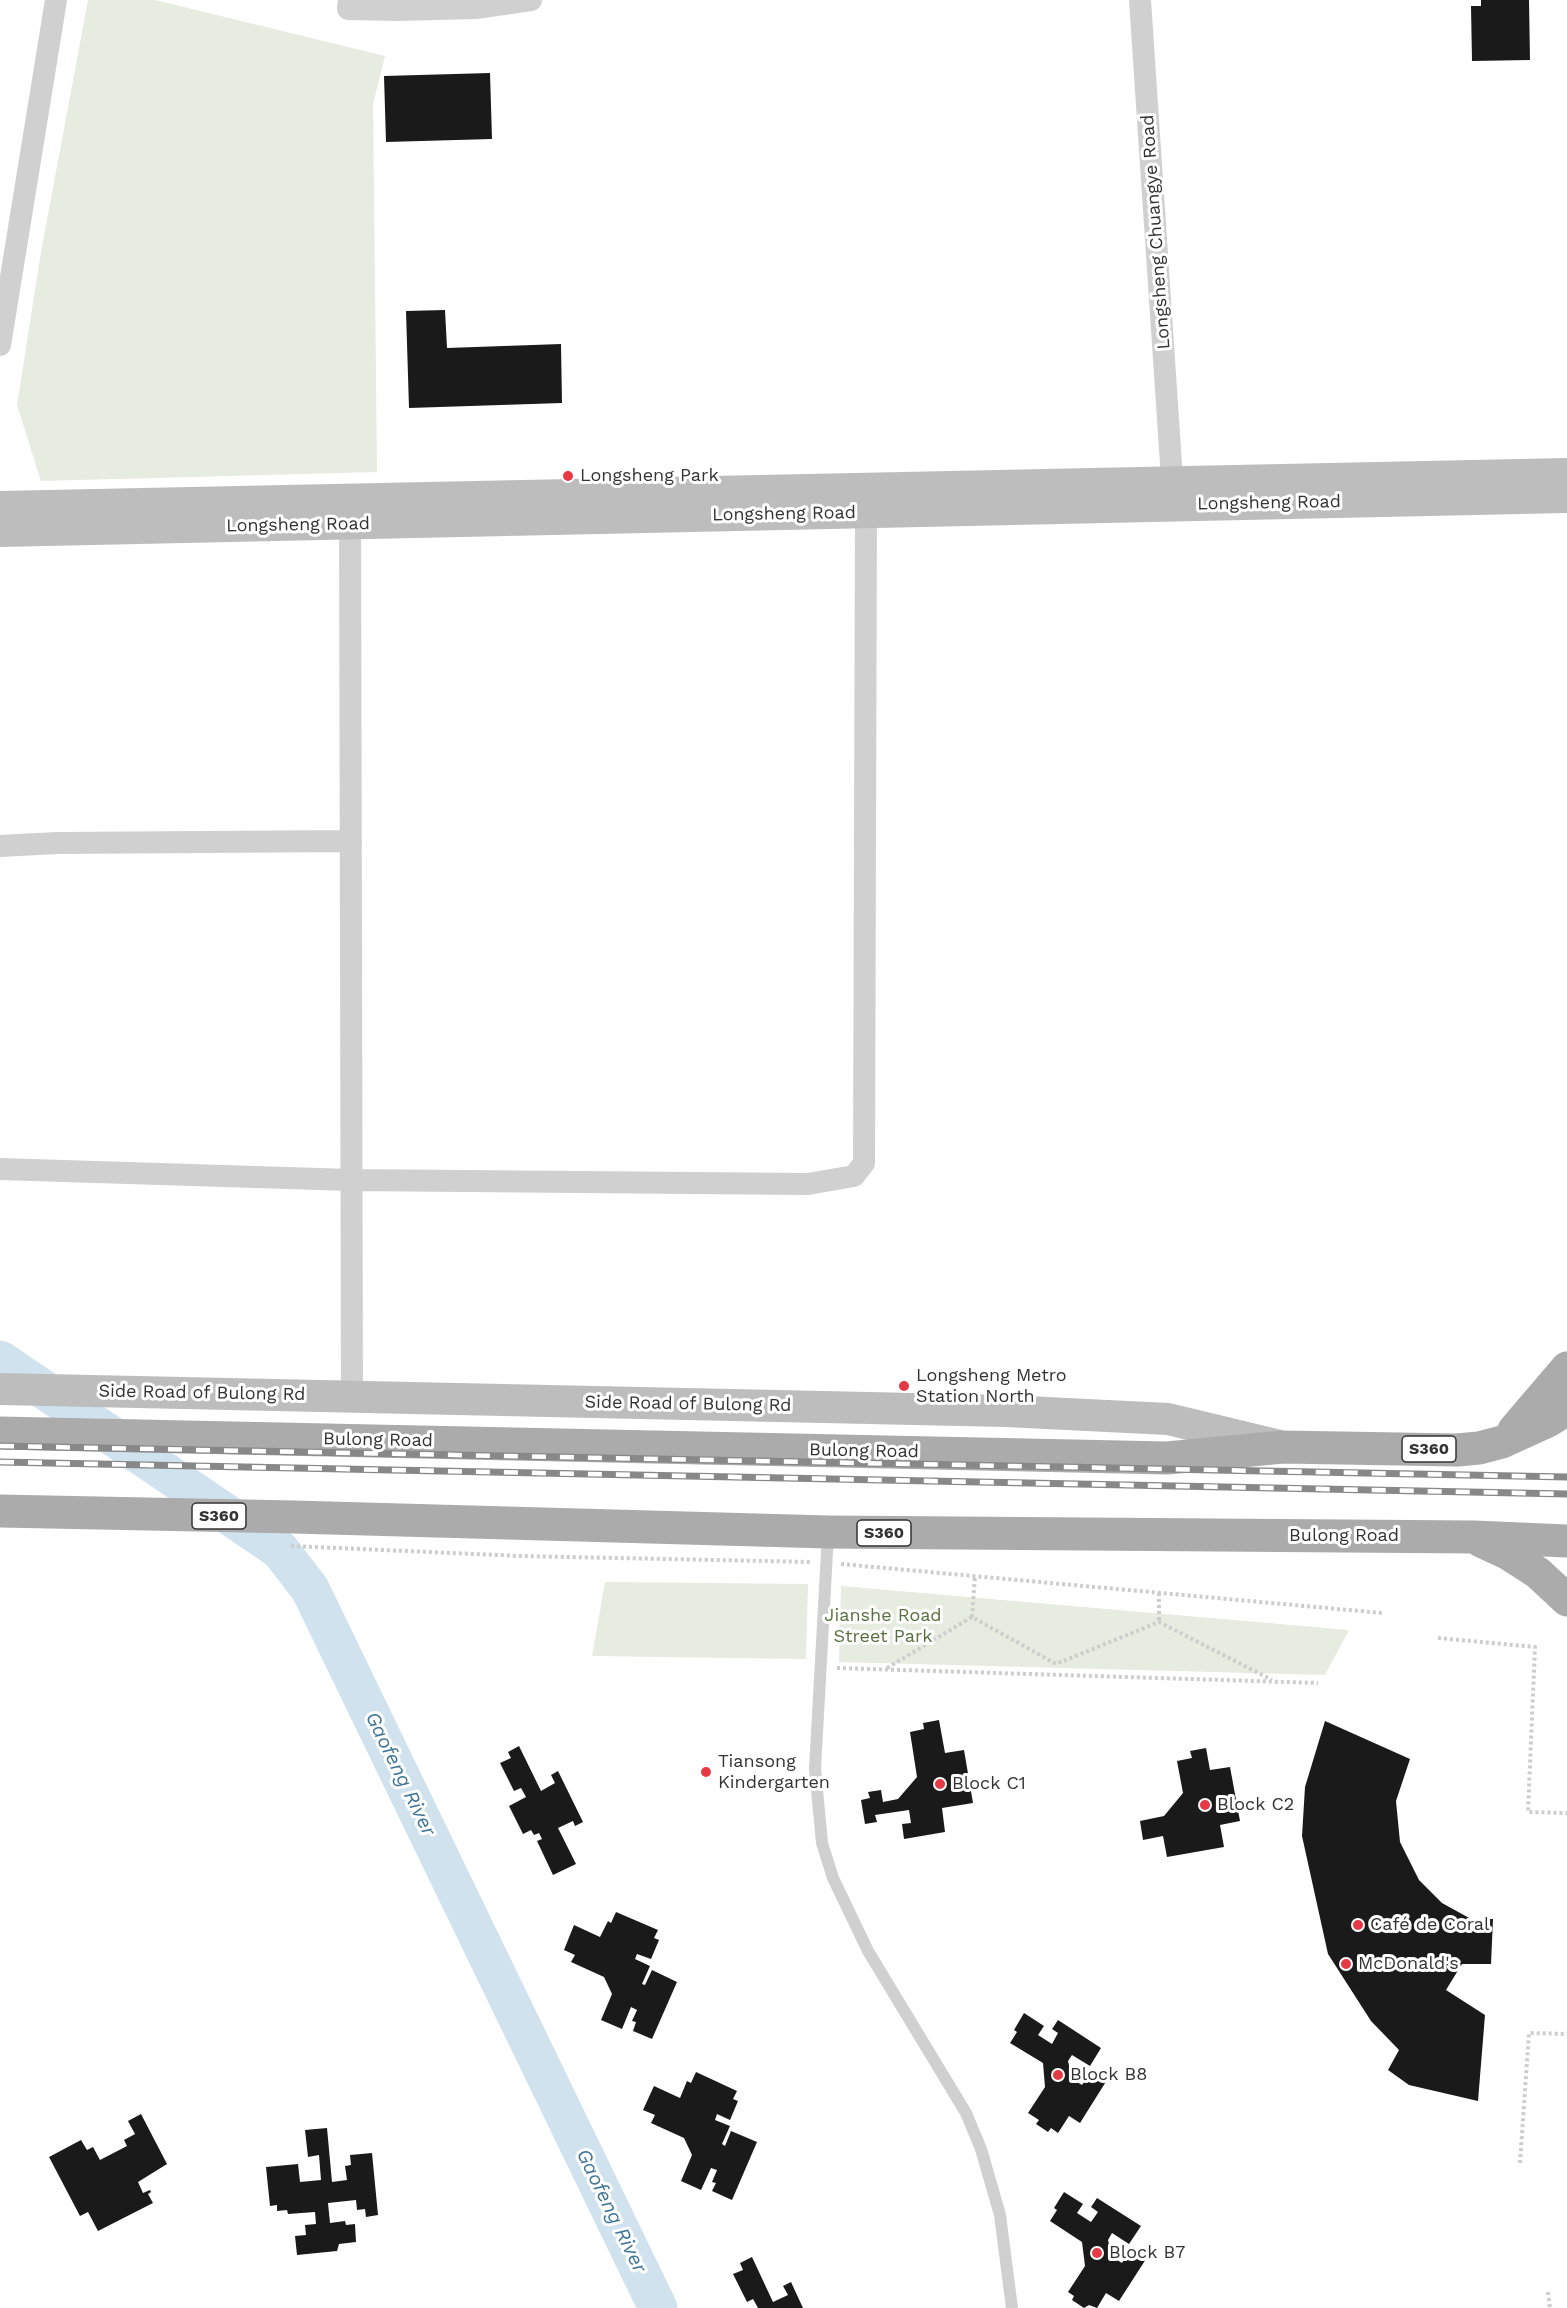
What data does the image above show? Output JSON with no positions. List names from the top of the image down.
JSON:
{
  "streets": {
    "main road": [
      "Longsheng Road",
      "Side Road of Bulong Rd",
      "Bulong Road",
      "S360"
    ],
    "street": ["Longsheng Chuangye Road"]
  },
  "crossings": [
    ["Longsheng Chuangye Road", "Longsheng Road"],
    ["Side Road of Bulong Rd", "Bulong Road"]
  ],
  "water": ["Gaofeng River"],
  "parks": ["Jianshe Road Street Park"],
  "places": [
    "Longsheng Park",
    "Longsheng Metro Station North",
    "Tiansong Kindergarten",
    "Block C1",
    "Block C2",
    "Café de Coral",
    "McDonald's",
    "Block B8",
    "Block B7"
  ]
}
